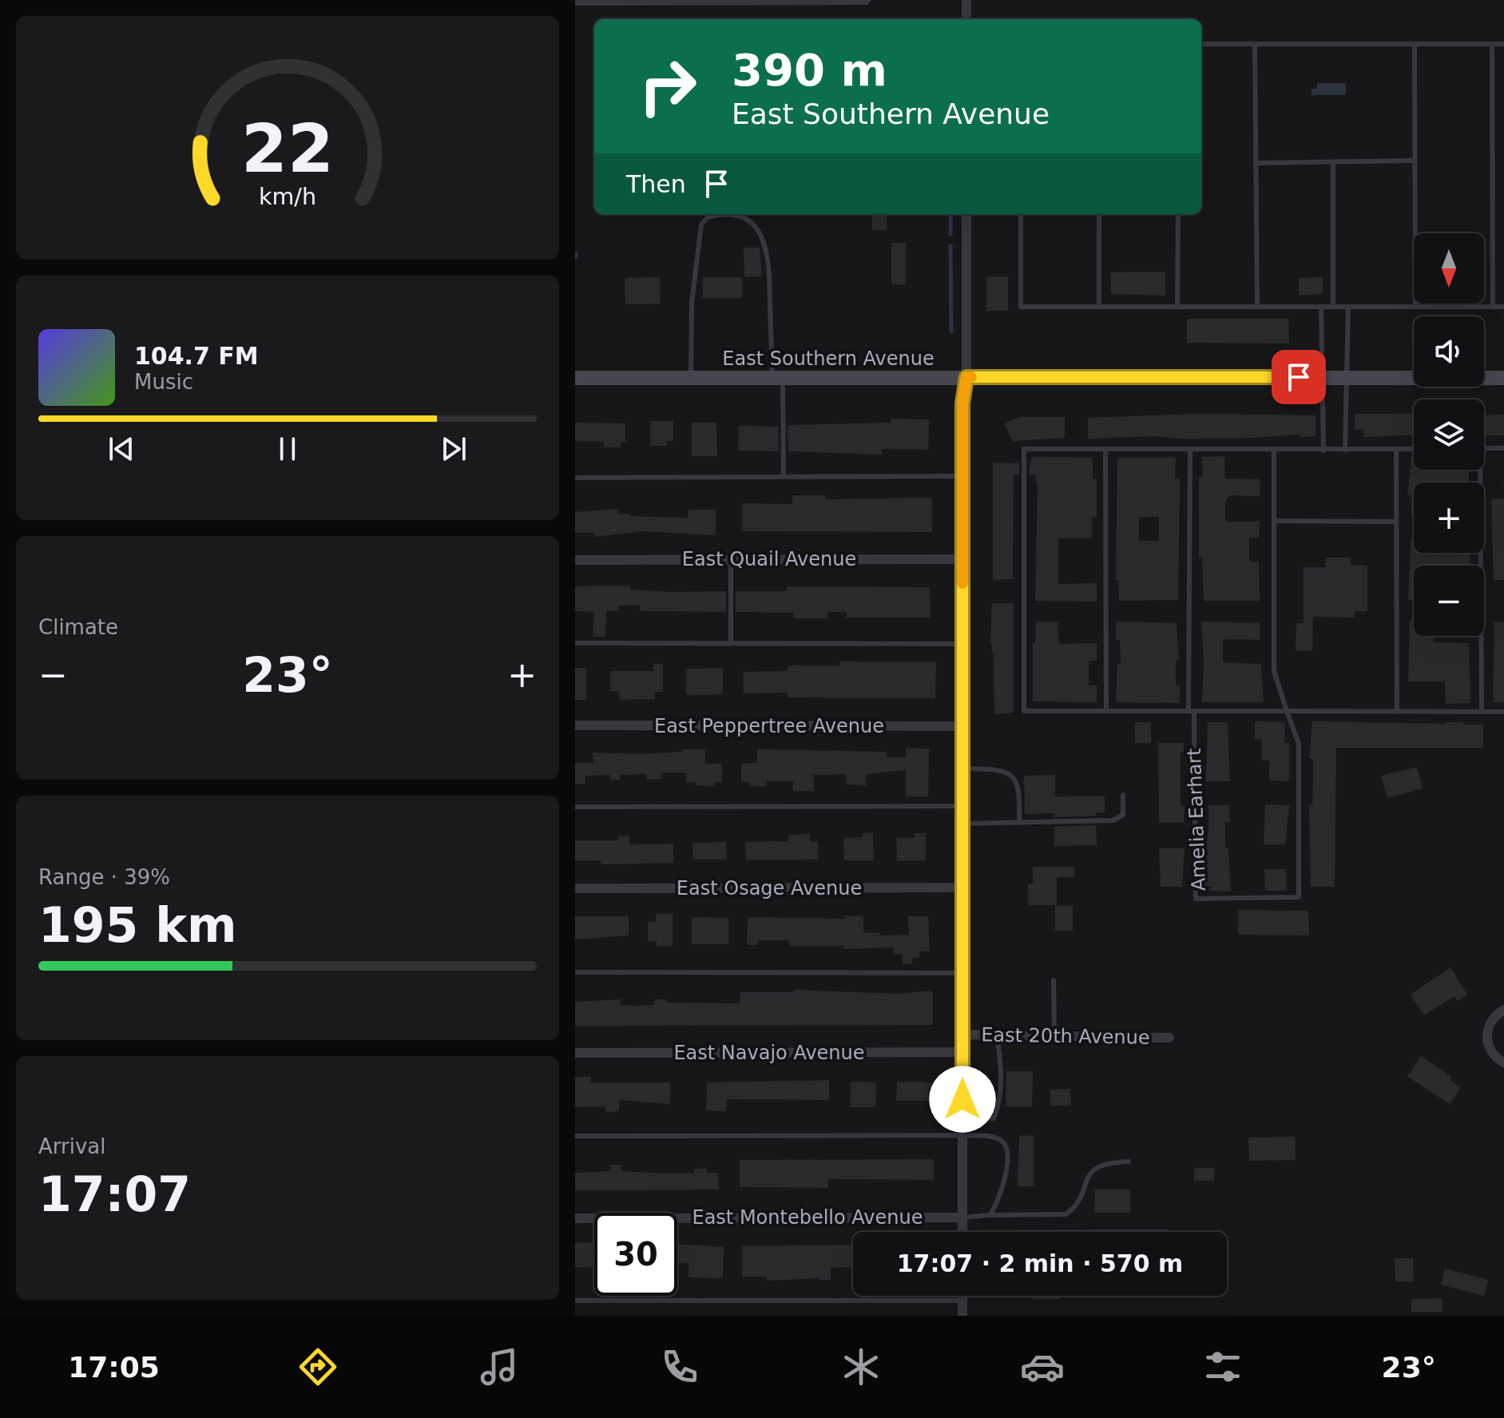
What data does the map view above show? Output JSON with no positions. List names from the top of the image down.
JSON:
{
  "streets": {
    "main road": ["East Southern Avenue"],
    "street": [
      "East Quail Avenue",
      "East Peppertree Avenue",
      "East Osage Avenue",
      "East 20th Avenue",
      "East Navajo Avenue",
      "East Montebello Avenue"
    ],
    "lane": ["Amelia Earhart"]
  },
  "north": "bottom",
  "page": {
    "turn": ["390 m", "East Southern Avenue"],
    "then": "Then",
    "map_buttons": ["+", "−"],
    "song": ["104.7 FM", "Music"],
    "tile": [
      "Climate",
      ["Range · 39%", "195 km"],
      ["Arrival", "17:07"]
    ],
    "heat": ["−", "23°", "+"],
    "limit": "30",
    "trip": "17:07 · 2 min · 570 m",
    "tabs": ["17:05", "23°"],
    "gauge": ["22", "km/h"]
  }
}
